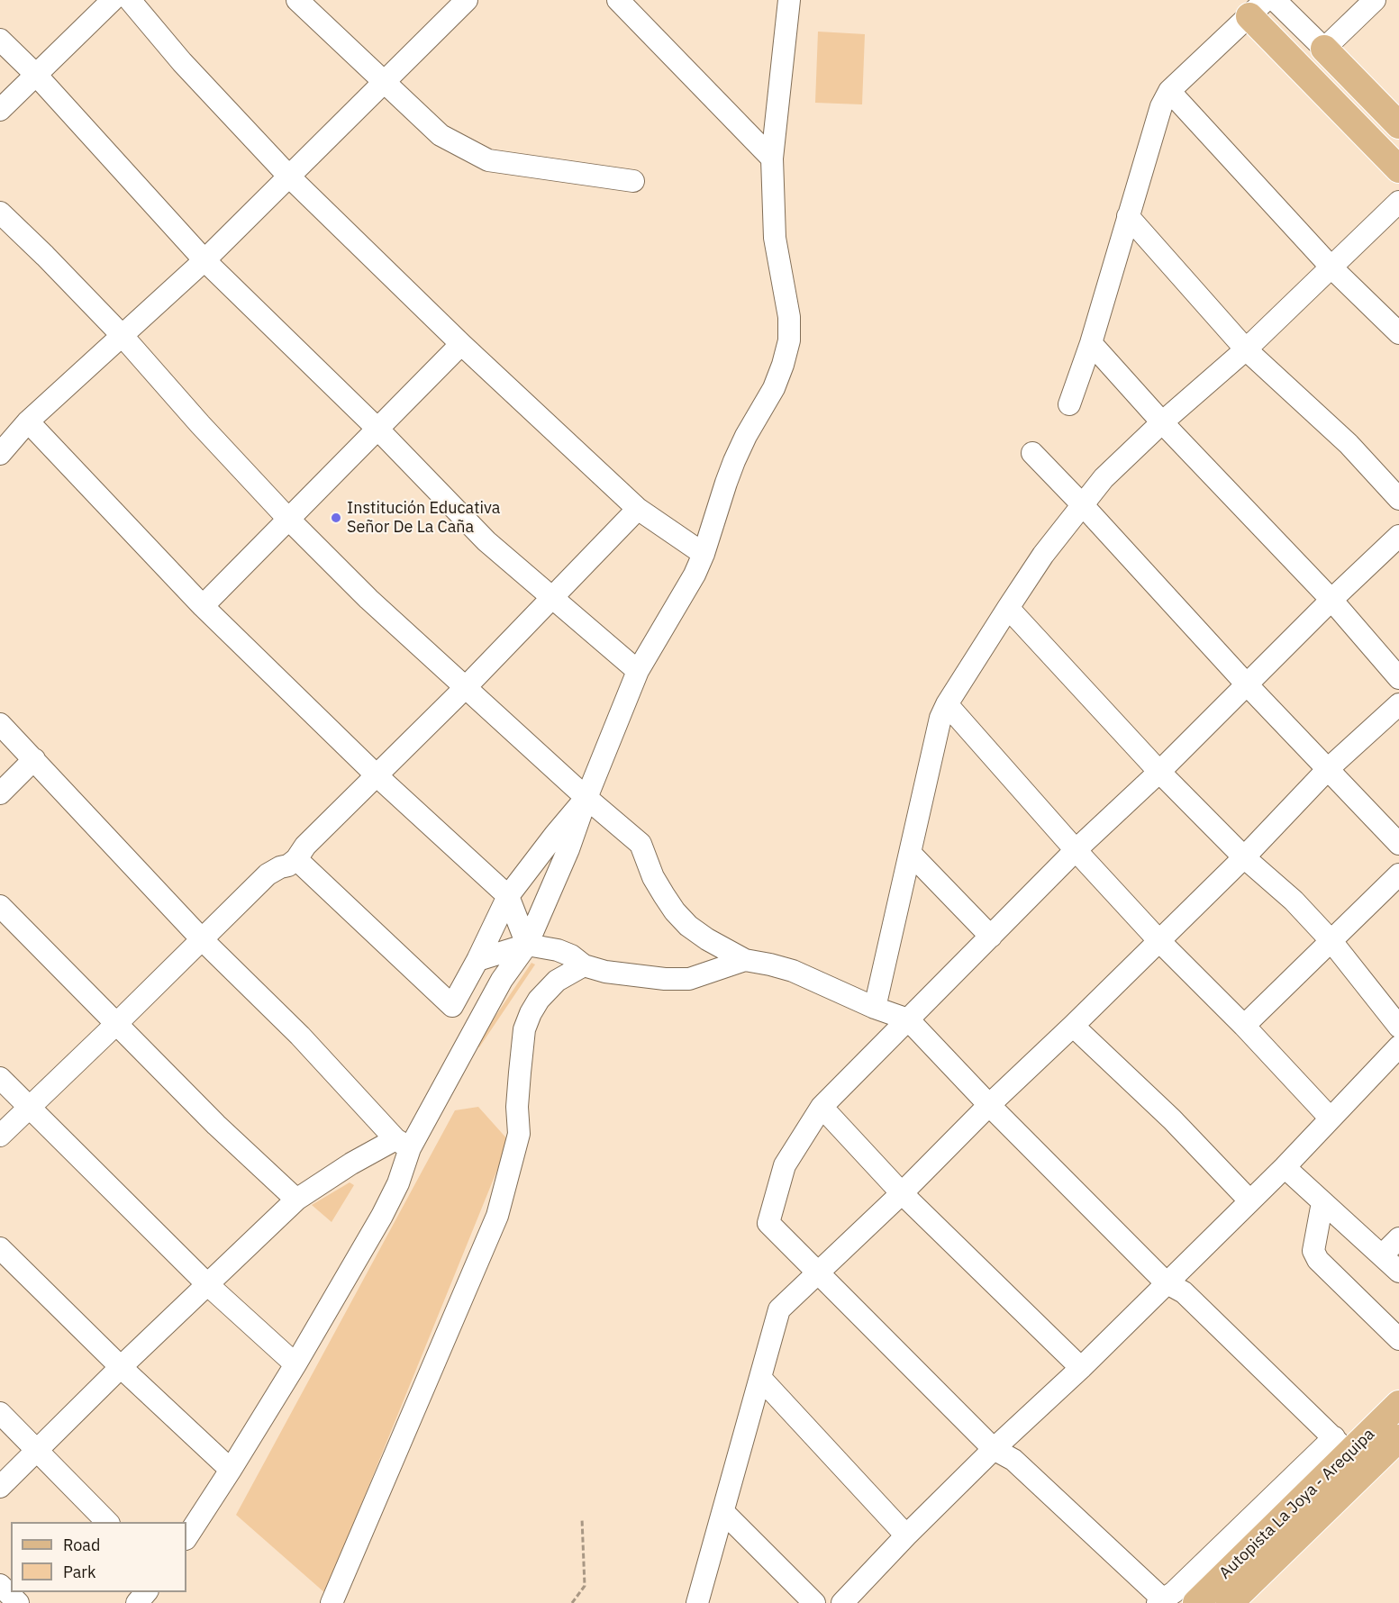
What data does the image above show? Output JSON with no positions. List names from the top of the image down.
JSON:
{
  "streets": {
    "main road": ["Autopista La Joya - Arequipa"]
  },
  "places": ["Institución Educativa Señor De La Caña"],
  "legend": ["Road", "Park"]
}
